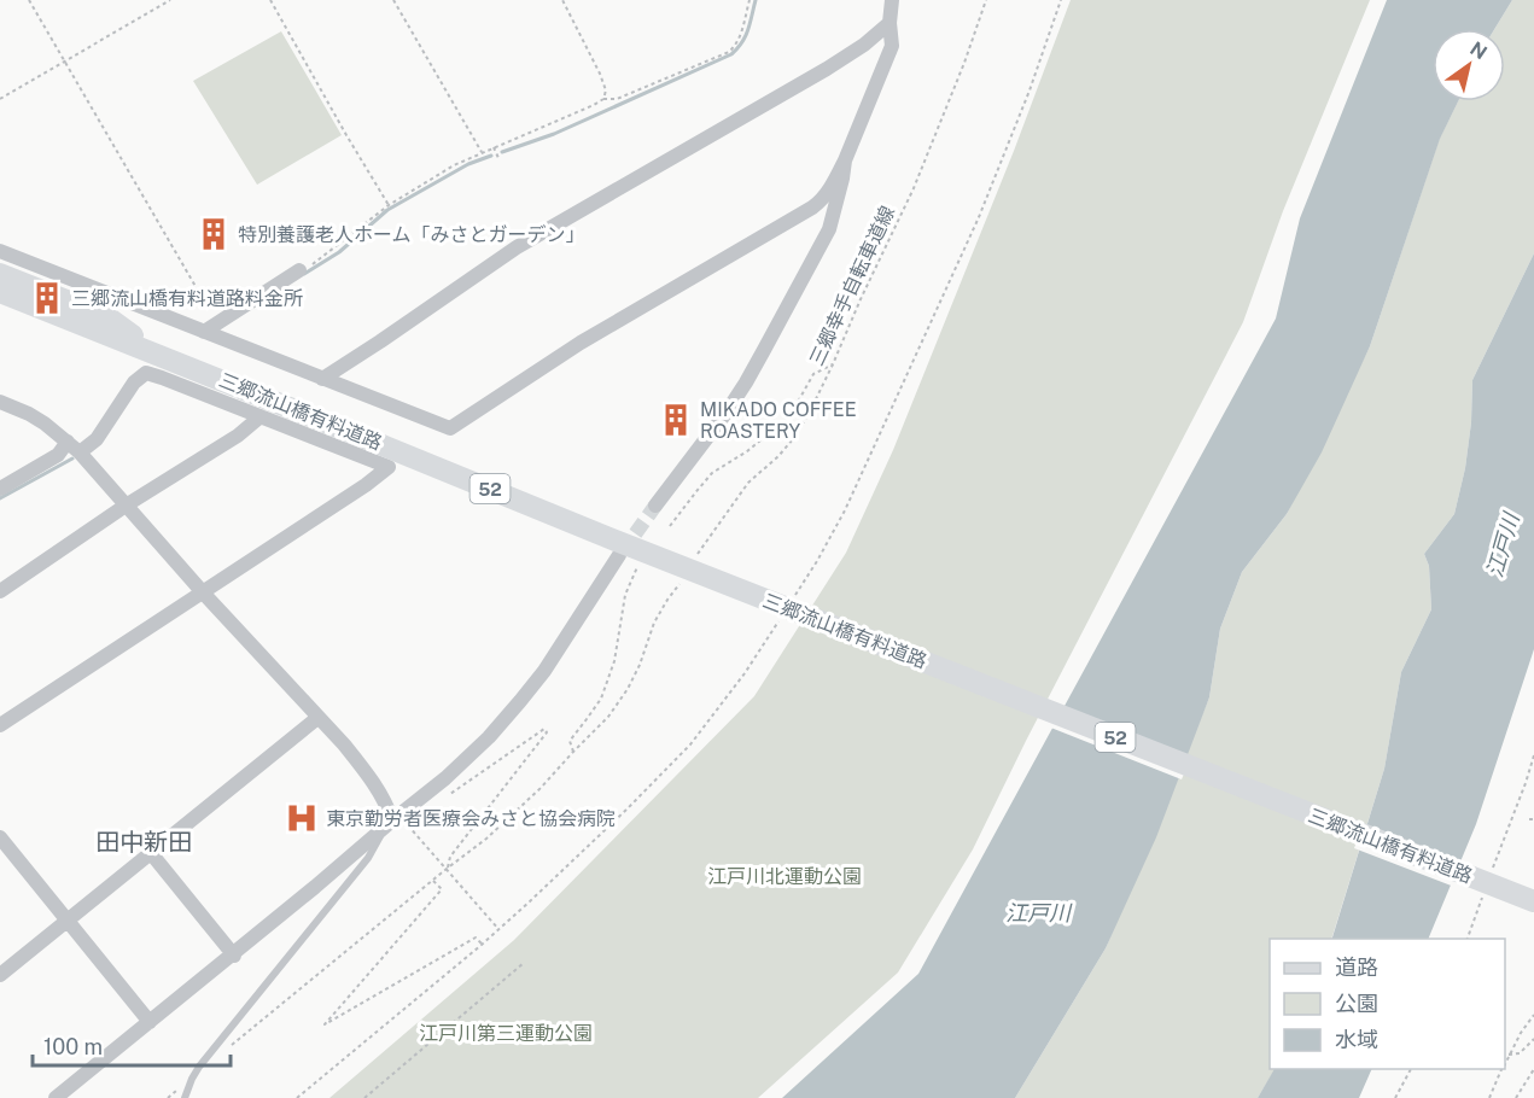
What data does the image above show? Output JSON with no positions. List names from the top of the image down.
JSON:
{
  "streets": {
    "main road": ["三郷流山橋有料道路", "52"],
    "path": ["三郷幸手自転車道線"]
  },
  "crossings": [
    ["三郷幸手自転車道線", "三郷流山橋有料道路"]
  ],
  "districts": ["田中新田"],
  "water": ["江戸川"],
  "parks": ["江戸川北運動公園", "江戸川第三運動公園"],
  "places": {
    "building": ["特別養護老人ホーム「みさとガーデン」", "三郷流山橋有料道路料金所", "MIKADO COFFEE ROASTERY"],
    "hospital": ["東京勤労者医療会みさと協会病院"]
  },
  "legend": ["道路", "公園", "水域"],
  "scale_bar": "100 m",
  "north": "top right"
}
